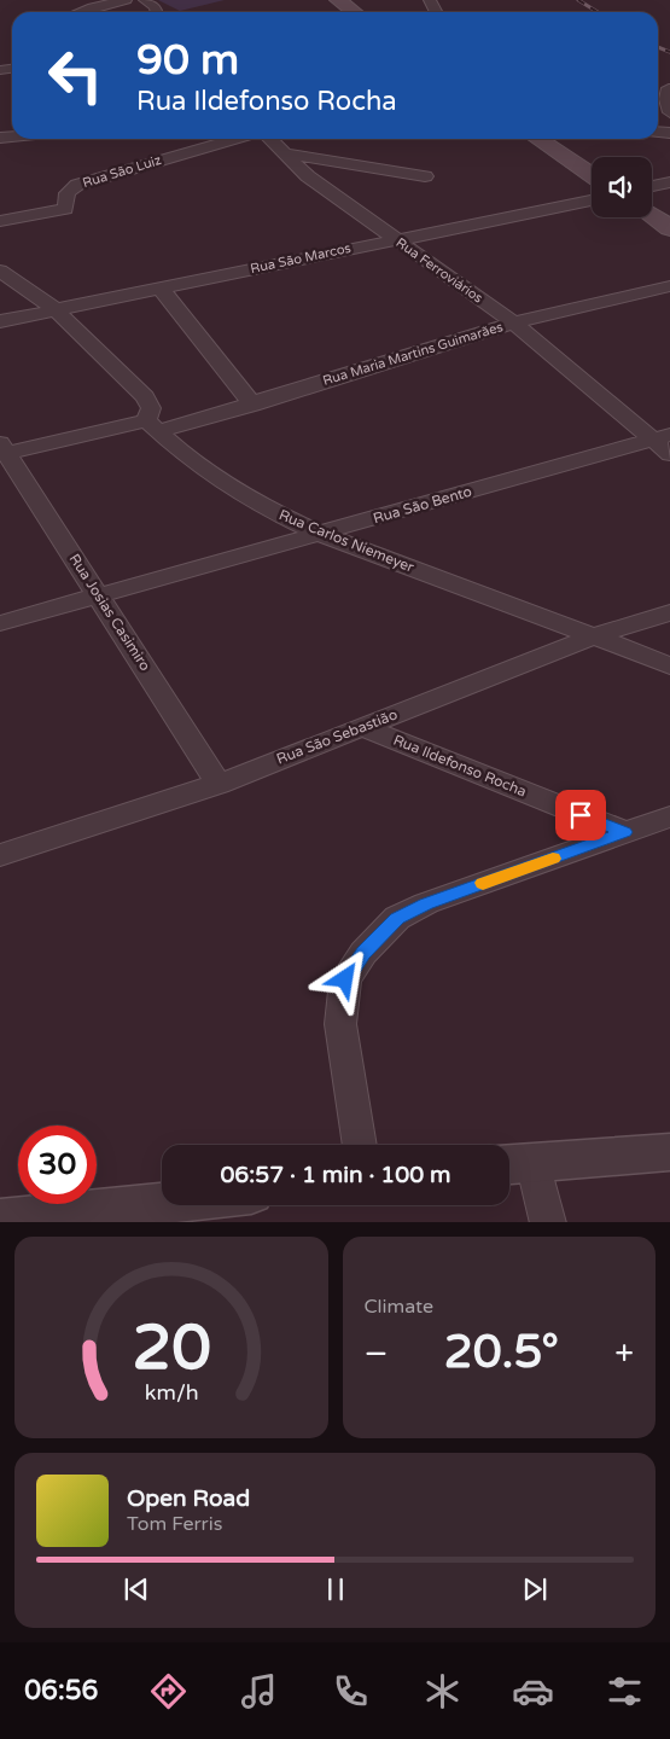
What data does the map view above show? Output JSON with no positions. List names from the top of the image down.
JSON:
{
  "streets": {
    "street": [
      "Rua São Luiz",
      "Rua São Marcos",
      "Rua Ferroviários",
      "Rua Maria Martins Guimarães",
      "Rua São Bento",
      "Rua Carlos Niemeyer",
      "Rua Josias Casimiro",
      "Rua São Sebastião",
      "Rua Ildefonso Rocha"
    ]
  },
  "crossings": [
    ["Rua São Marcos", "Rua Ferroviários"],
    ["Rua Ferroviários", "Rua Maria Martins Guimarães"],
    ["Rua Ferroviários", "Rua São Bento"],
    ["Rua Maria Martins Guimarães", "Rua Carlos Niemeyer"],
    ["Rua Maria Martins Guimarães", "Rua Josias Casimiro"],
    ["Rua São Bento", "Rua Carlos Niemeyer"],
    ["Rua São Bento", "Rua Josias Casimiro"],
    ["Rua Carlos Niemeyer", "Rua São Sebastião"],
    ["Rua Josias Casimiro", "Rua São Sebastião"],
    ["Rua São Sebastião", "Rua Ildefonso Rocha"]
  ],
  "page": {
    "turn": ["90 m", "Rua Ildefonso Rocha"],
    "limit": "30",
    "trip": "06:57 · 1 min · 100 m",
    "tile": "Climate",
    "heat": ["−", "20.5°", "+"],
    "song": ["Open Road", "Tom Ferris"],
    "tabs": "06:56",
    "gauge": ["20", "km/h"]
  }
}
